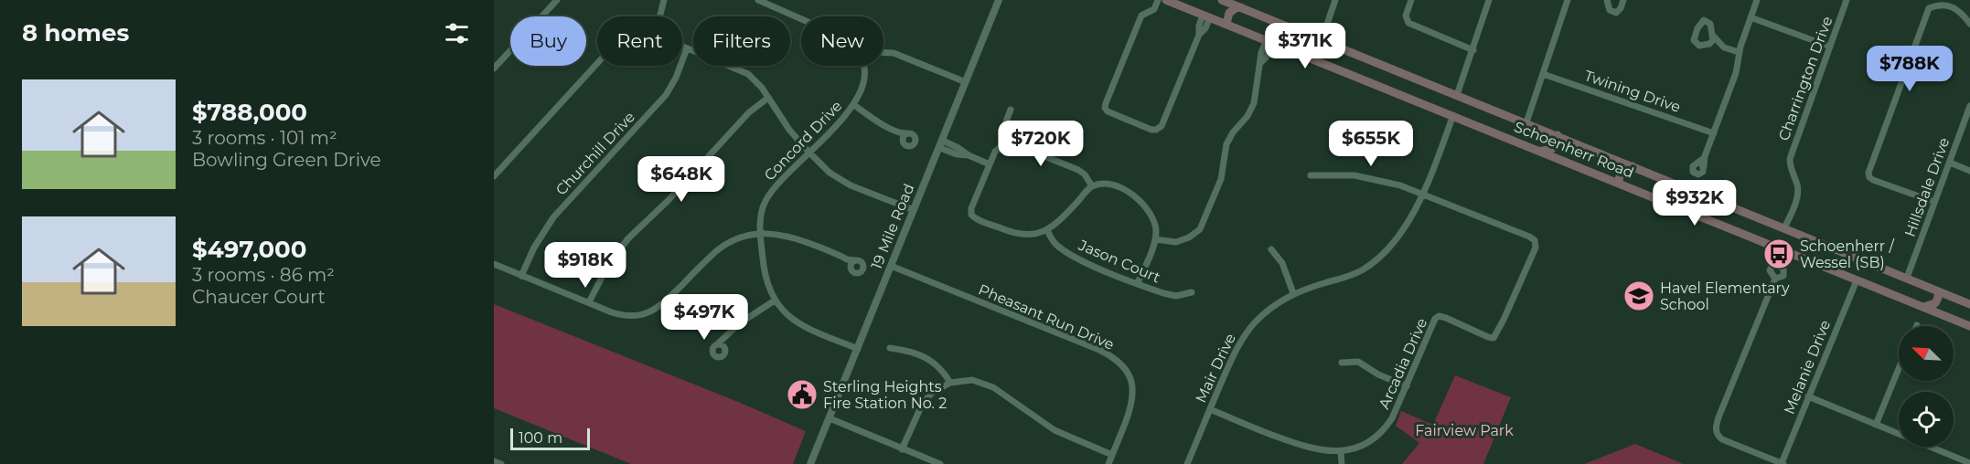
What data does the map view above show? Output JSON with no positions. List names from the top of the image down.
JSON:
{
  "streets": {
    "main road": ["Schoenherr Road"],
    "street": [
      "Charrington Drive",
      "Twining Drive",
      "Concord Drive",
      "Churchill Drive",
      "Hillsdale Drive",
      "19 Mile Road",
      "Jason Court",
      "Pheasant Run Drive",
      "Arcadia Drive",
      "Melanie Drive",
      "Mair Drive"
    ]
  },
  "crossings": [
    ["Charrington Drive", "Schoenherr Road"],
    ["Schoenherr Road", "Hillsdale Drive"],
    ["Schoenherr Road", "Melanie Drive"],
    ["Schoenherr Road", "Mair Drive"],
    ["19 Mile Road", "Pheasant Run Drive"],
    ["Arcadia Drive", "Mair Drive"]
  ],
  "parks": ["Fairview Park"],
  "places": {
    "bus stop": ["Schoenherr / Wessel (SB)"],
    "school or university": ["Havel Elementary School"],
    "public building": ["Sterling Heights Fire Station No. 2"]
  },
  "scale_bar": "100 m",
  "north": "top left",
  "page": {
    "heading": "8 homes",
    "chip": [
      "Buy",
      "Rent",
      "Filters",
      "New"
    ],
    "price": [
      "$371K",
      "$788K",
      "$720K",
      "$655K",
      "$648K",
      "$932K",
      "$918K",
      "$497K"
    ],
    "list": [
      {
        "name": "$788,000",
        "note": "3 rooms · 101 m² · Bowling Green Drive"
      },
      {
        "name": "$497,000",
        "note": "3 rooms · 86 m² · Chaucer Court"
      }
    ],
    "scale": "100 m"
  }
}
